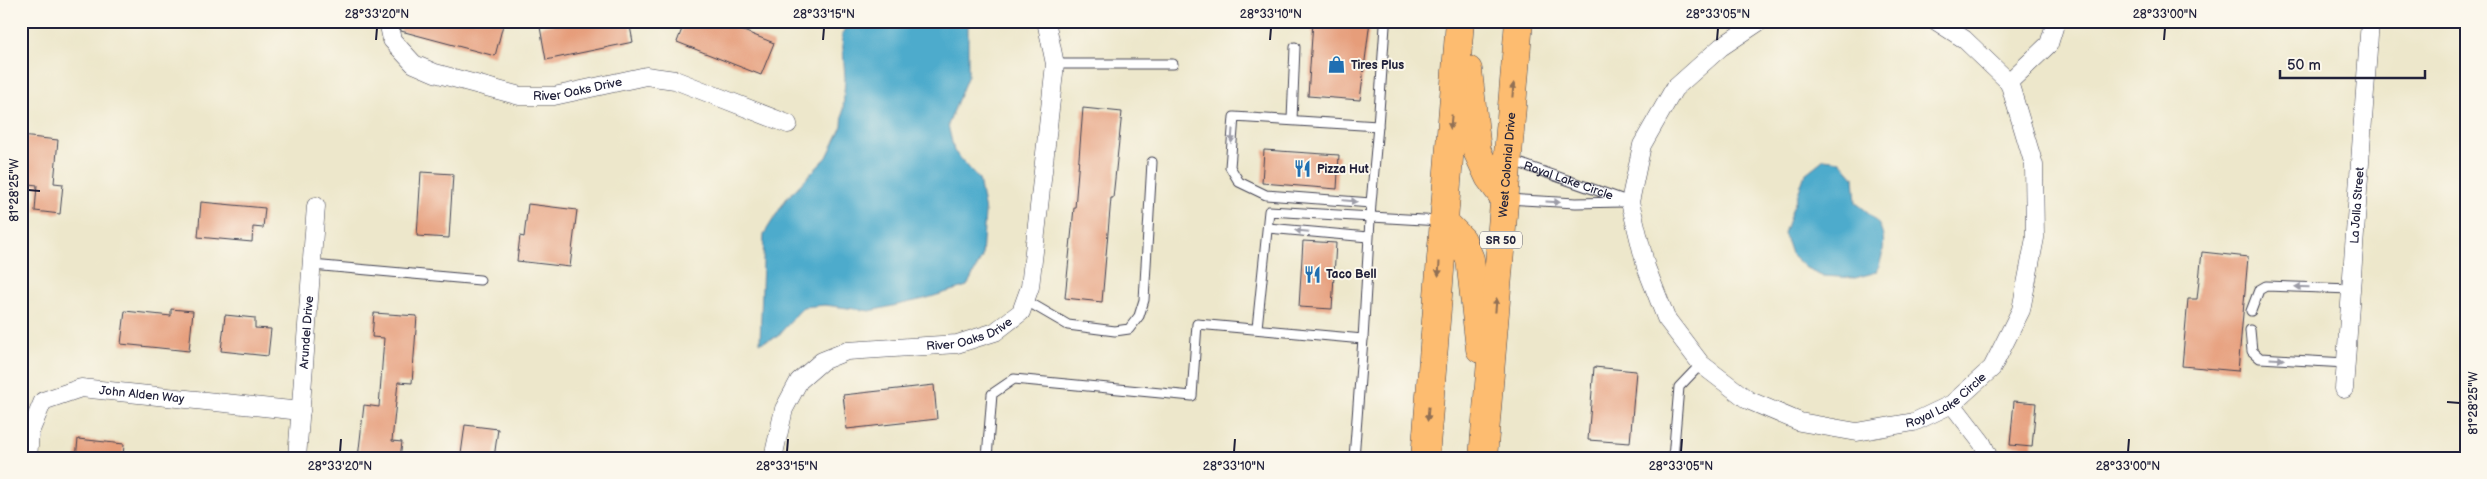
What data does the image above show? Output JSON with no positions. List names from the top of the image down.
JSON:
{
  "streets": {
    "highway": ["West Colonial Drive", "SR 50"],
    "street": [
      "River Oaks Drive",
      "Royal Lake Circle",
      "La Jolla Street",
      "Arundel Drive",
      "John Alden Way"
    ]
  },
  "crossings": [
    ["West Colonial Drive", "Royal Lake Circle"],
    ["Arundel Drive", "John Alden Way"]
  ],
  "places": {
    "shop": ["Tires Plus"],
    "restaurant": ["Pizza Hut", "Taco Bell"]
  },
  "scale_bar": "50 m",
  "coordinates": [
    "28°33'20\"N",
    "28°33'15\"N",
    "28°33'10\"N",
    "28°33'05\"N",
    "28°33'00\"N",
    "81°28'25\"W"
  ]
}
